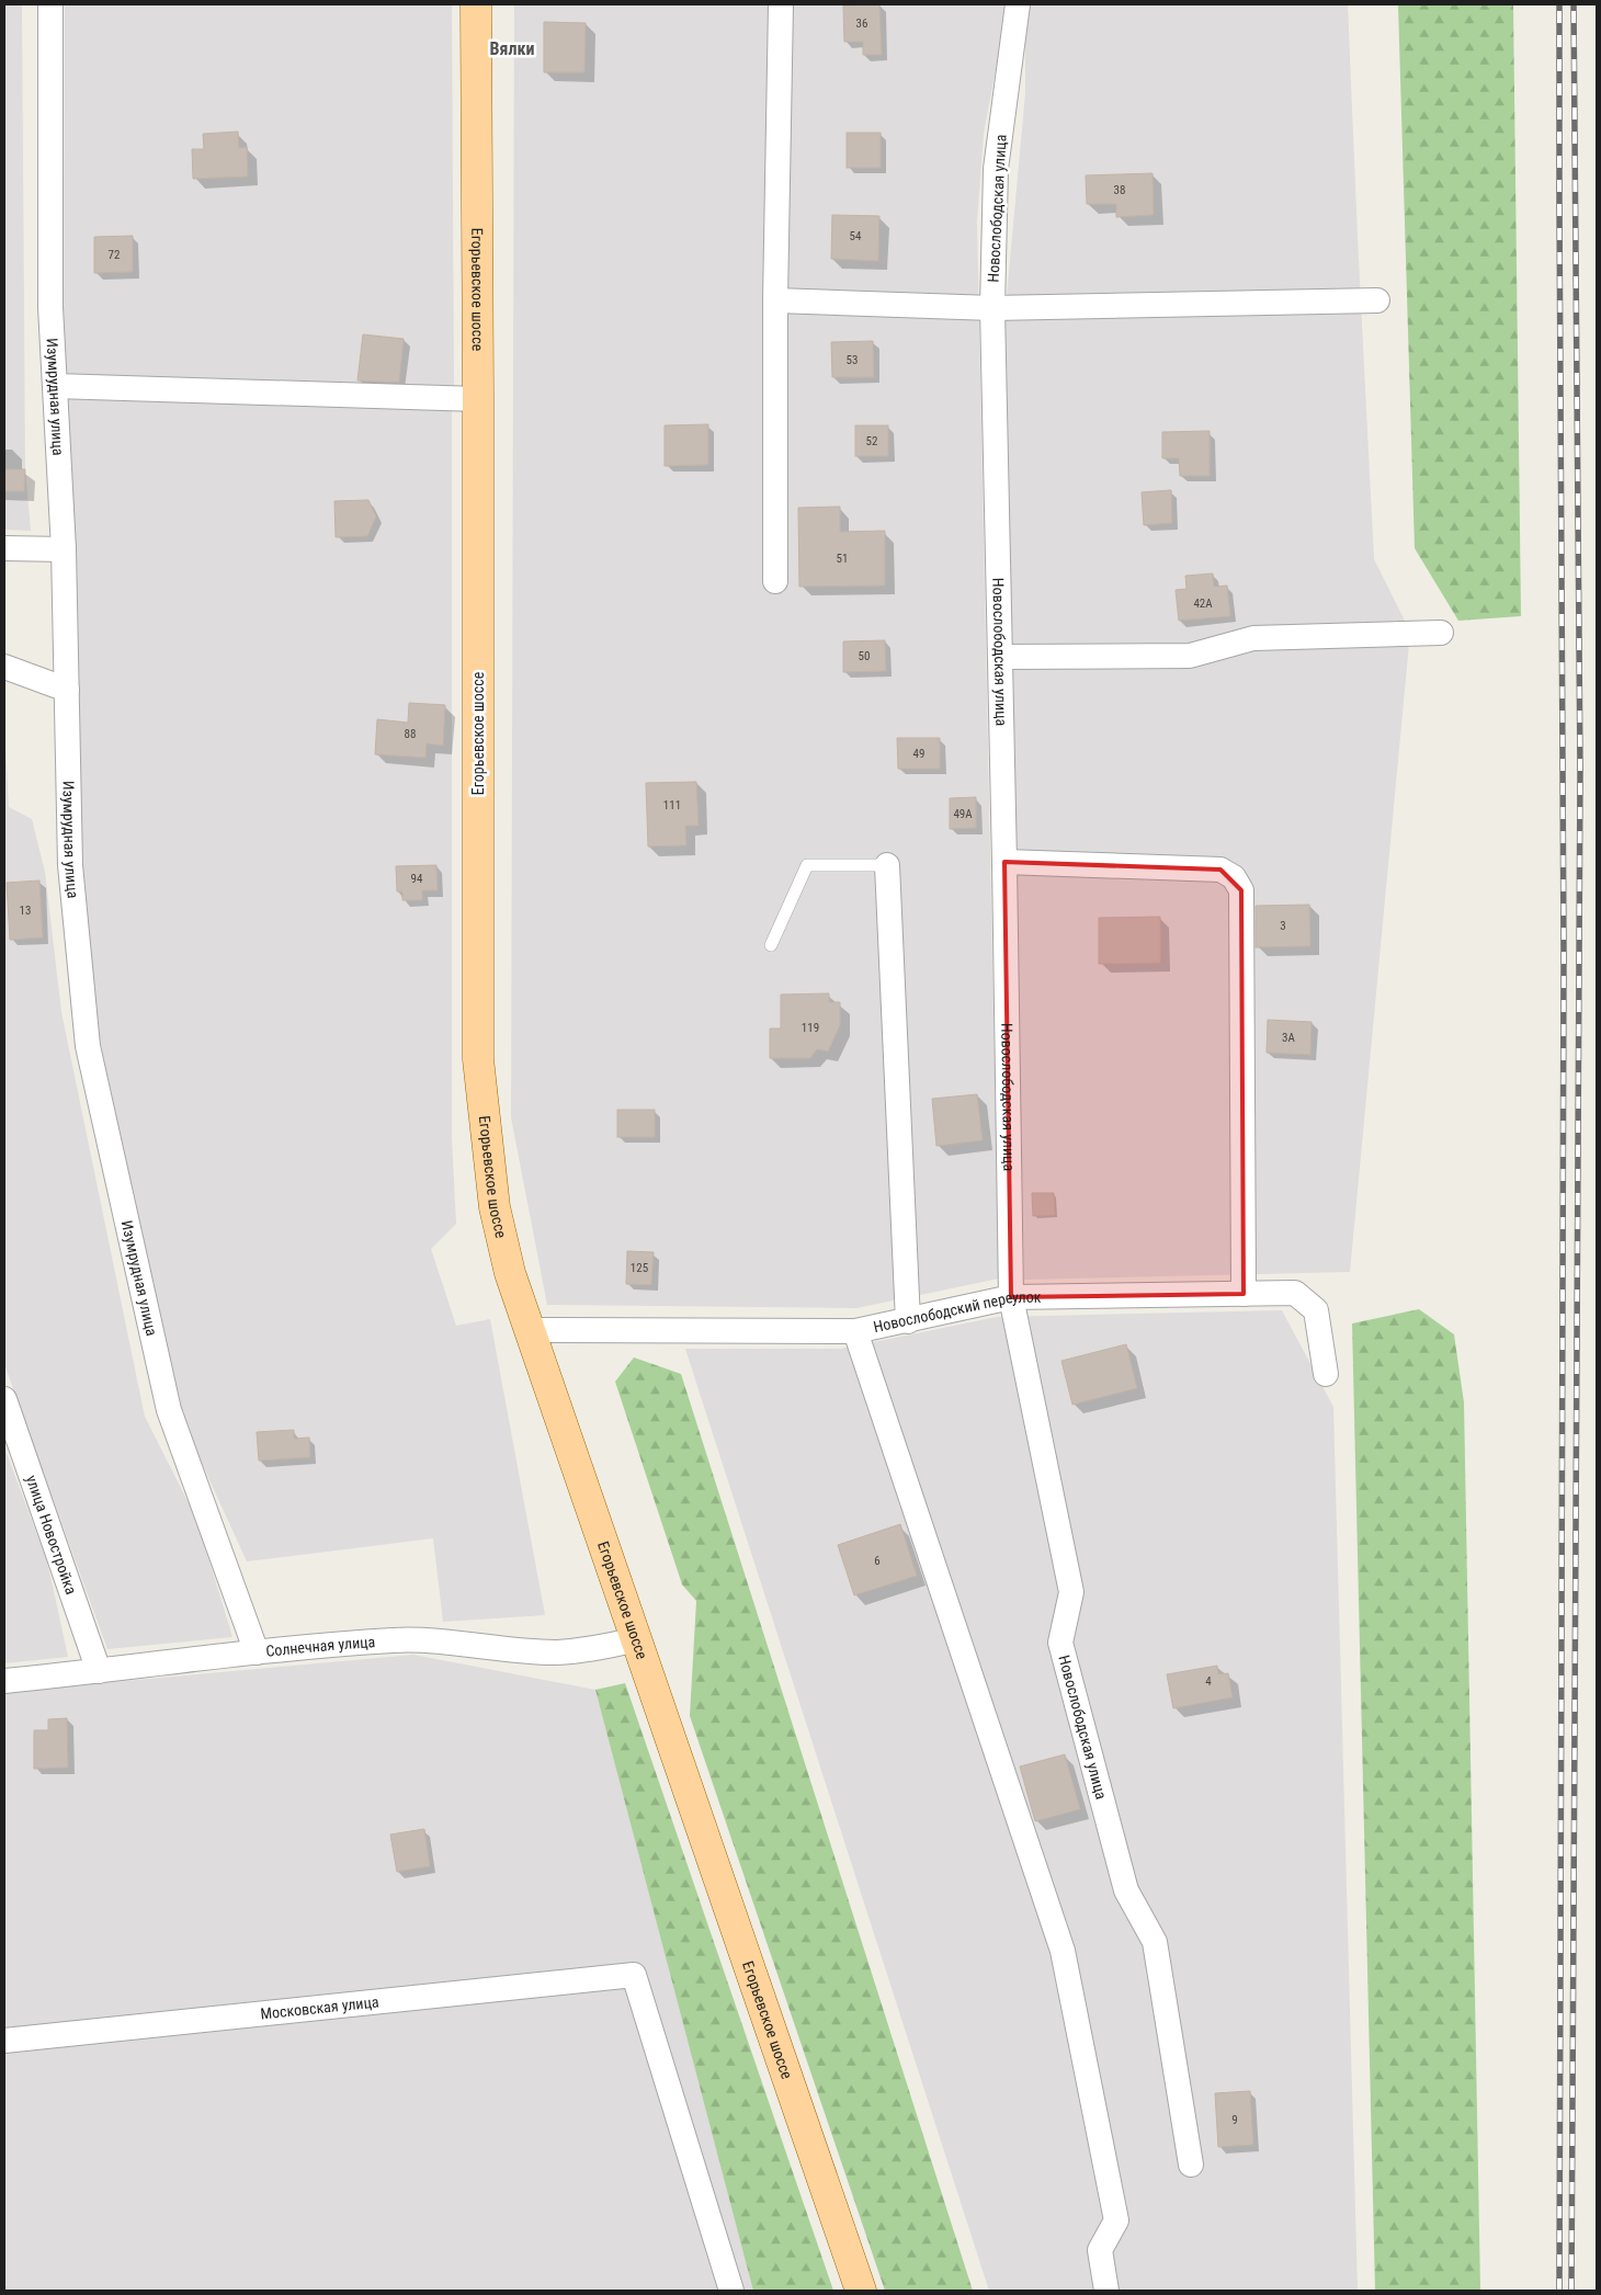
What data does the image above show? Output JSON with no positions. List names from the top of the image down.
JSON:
{
  "streets": {
    "main road": ["Егорьевское шоссе"],
    "street": [
      "Новослободская улица",
      "Изумрудная улица",
      "Новослободский переулок",
      "улица Новостройка",
      "Солнечная улица",
      "Московская улица"
    ]
  },
  "crossings": [
    ["Новослободская улица", "Новослободский переулок"],
    ["Егорьевское шоссе", "Новослободский переулок"],
    ["Егорьевское шоссе", "Солнечная улица"],
    ["Изумрудная улица", "Солнечная улица"],
    ["улица Новостройка", "Солнечная улица"]
  ],
  "districts": ["Вялки"],
  "house_numbers": [
    "36",
    "38",
    "54",
    "72",
    "53",
    "52",
    "51",
    "42А",
    "50",
    "88",
    "49",
    "111",
    "49А",
    "94",
    "13",
    "3",
    "119",
    "3А",
    "125",
    "6",
    "4",
    "9"
  ]
}
